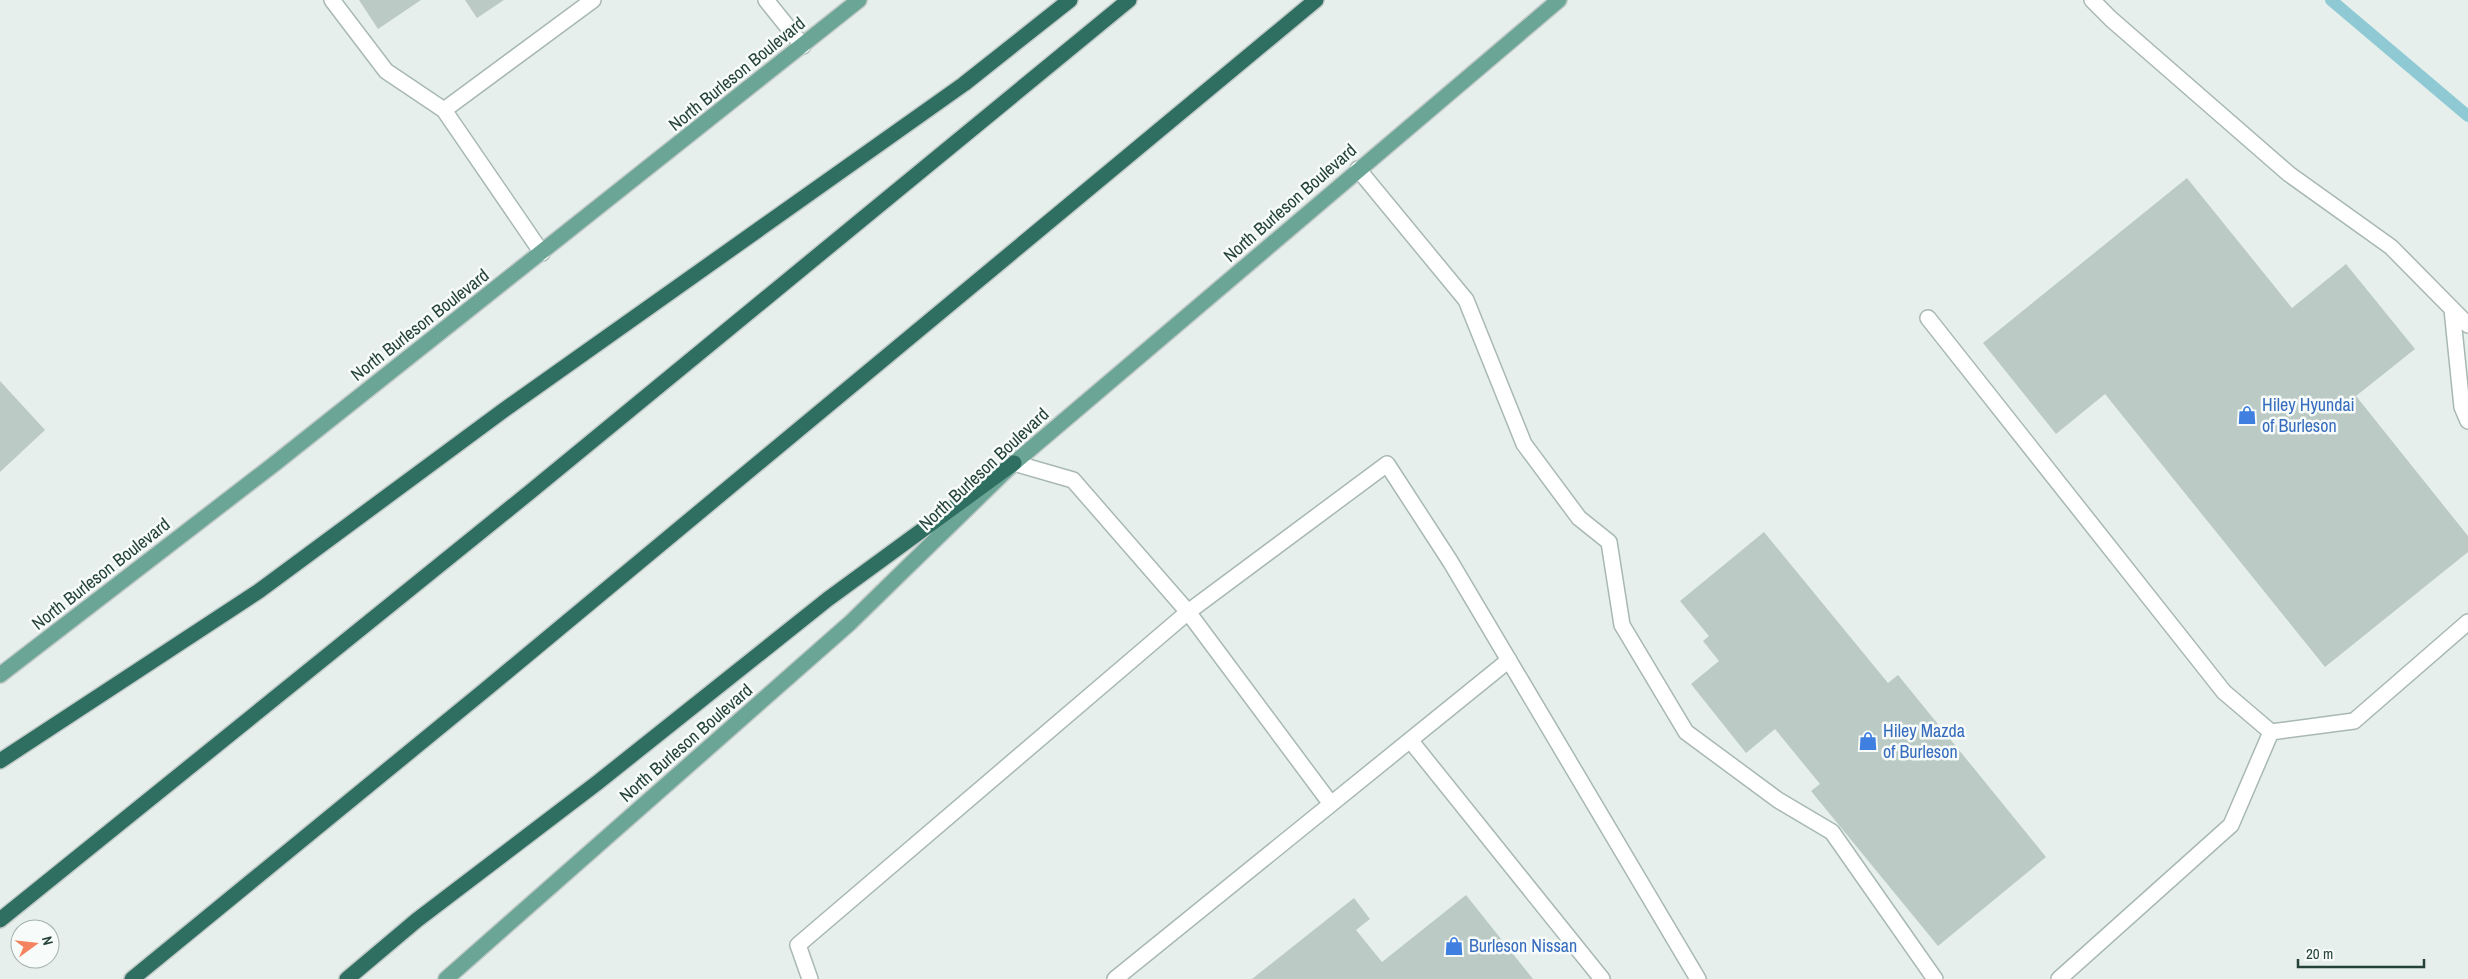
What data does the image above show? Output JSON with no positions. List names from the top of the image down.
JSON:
{
  "streets": {
    "main road": ["North Burleson Boulevard"]
  },
  "places": {
    "shop": ["Hiley Hyundai of Burleson", "Hiley Mazda of Burleson", "Burleson Nissan"]
  },
  "scale_bar": "20 m",
  "north": "right"
}
